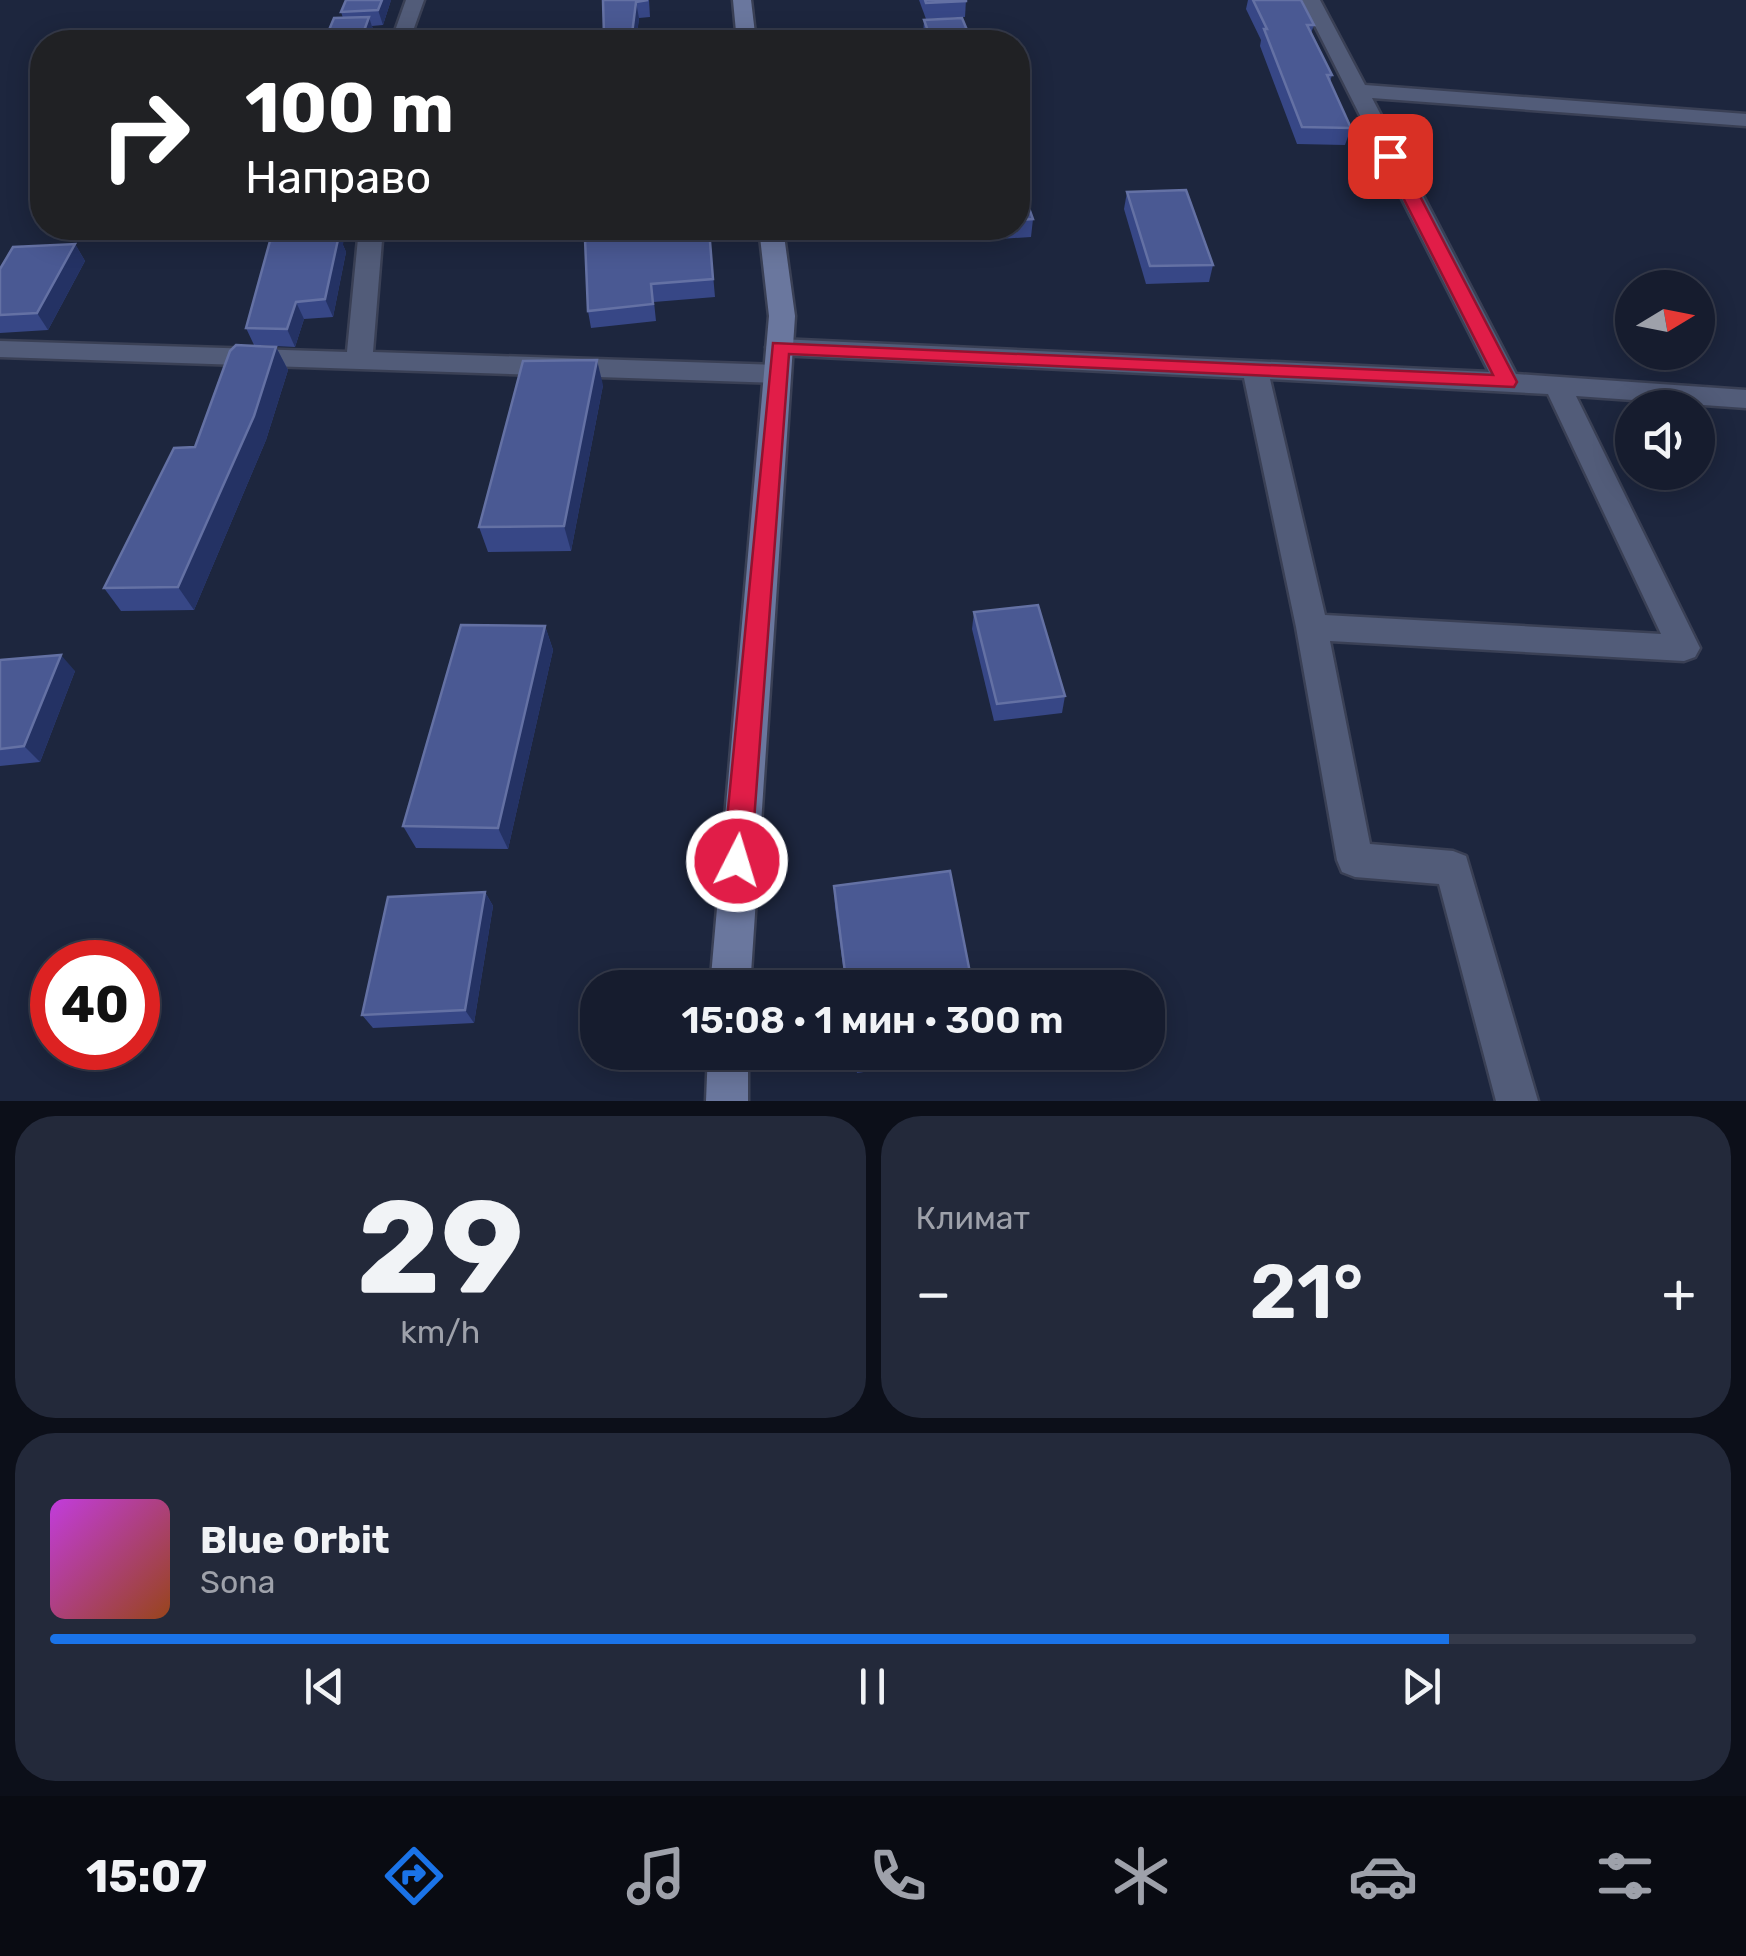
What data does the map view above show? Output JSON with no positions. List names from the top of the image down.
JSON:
{
  "north": "right",
  "page": {
    "turn": ["100 m", "Направо"],
    "limit": "40",
    "trip": "15:08 · 1 мин · 300 m",
    "tile": [
      ["29", "km/h"],
      "Климат"
    ],
    "heat": ["−", "21°", "+"],
    "song": ["Blue Orbit", "Sona"],
    "tabs": "15:07"
  }
}
